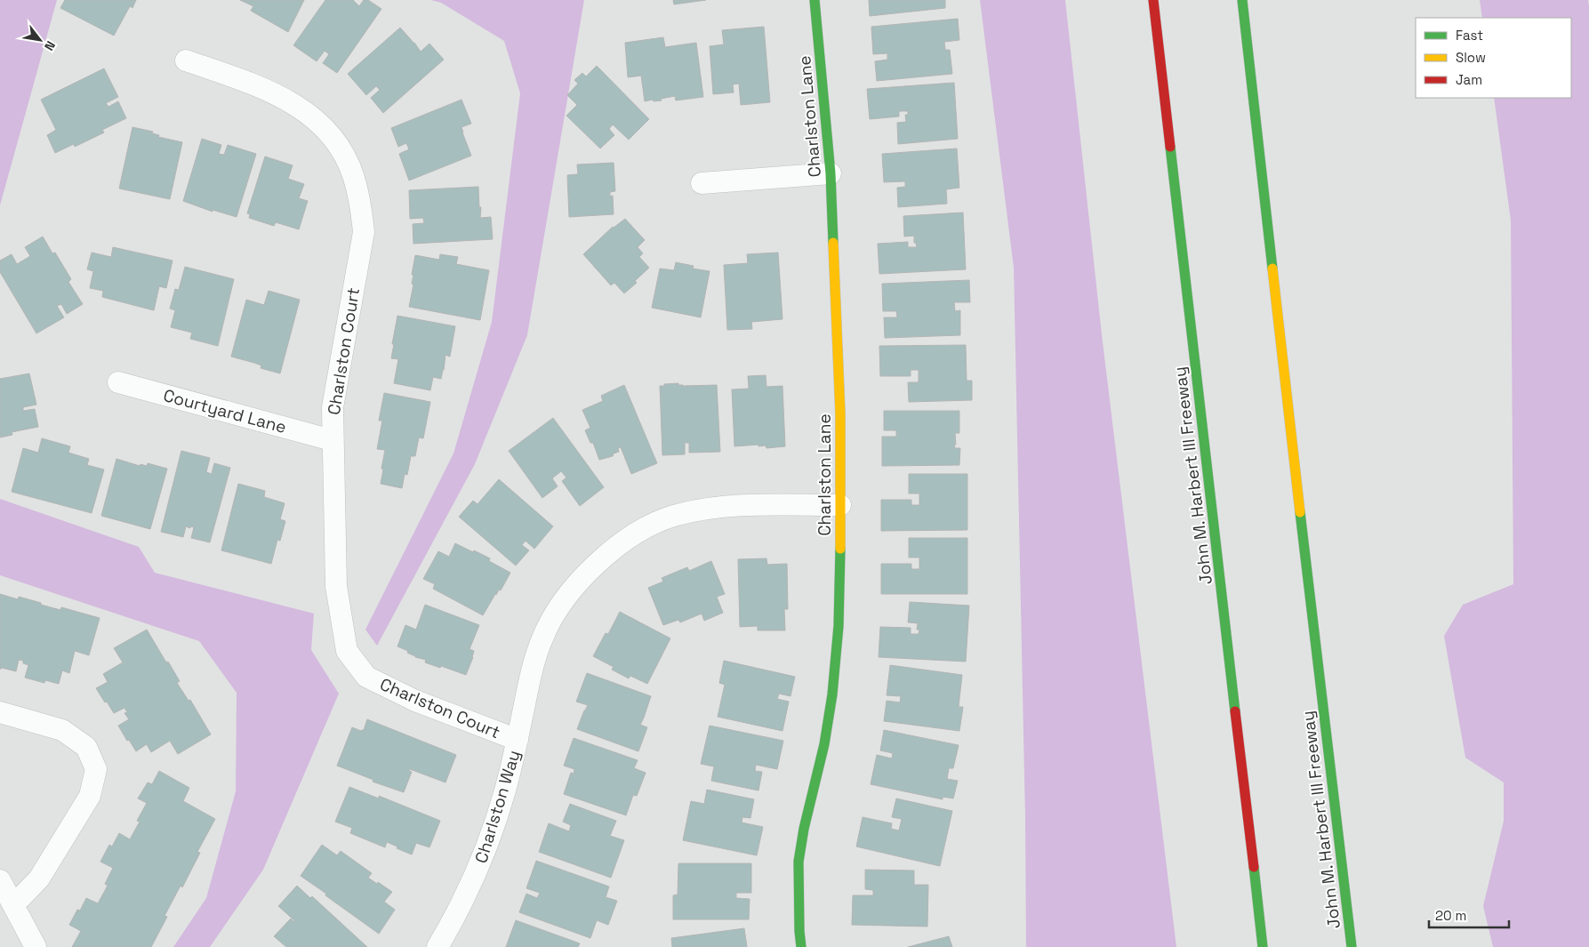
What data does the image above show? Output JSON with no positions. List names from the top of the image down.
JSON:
{
  "streets": {
    "main road": ["Charlston Lane", "John M. Harbert III Freeway"],
    "street": ["Charlston Court", "Courtyard Lane", "Charlston Way"]
  },
  "crossings": [
    ["Charlston Lane", "Charlston Way"],
    ["Charlston Court", "Courtyard Lane"],
    ["Charlston Court", "Charlston Way"]
  ],
  "legend": ["Fast", "Slow", "Jam"],
  "scale_bar": "20 m",
  "north": "bottom right"
}
